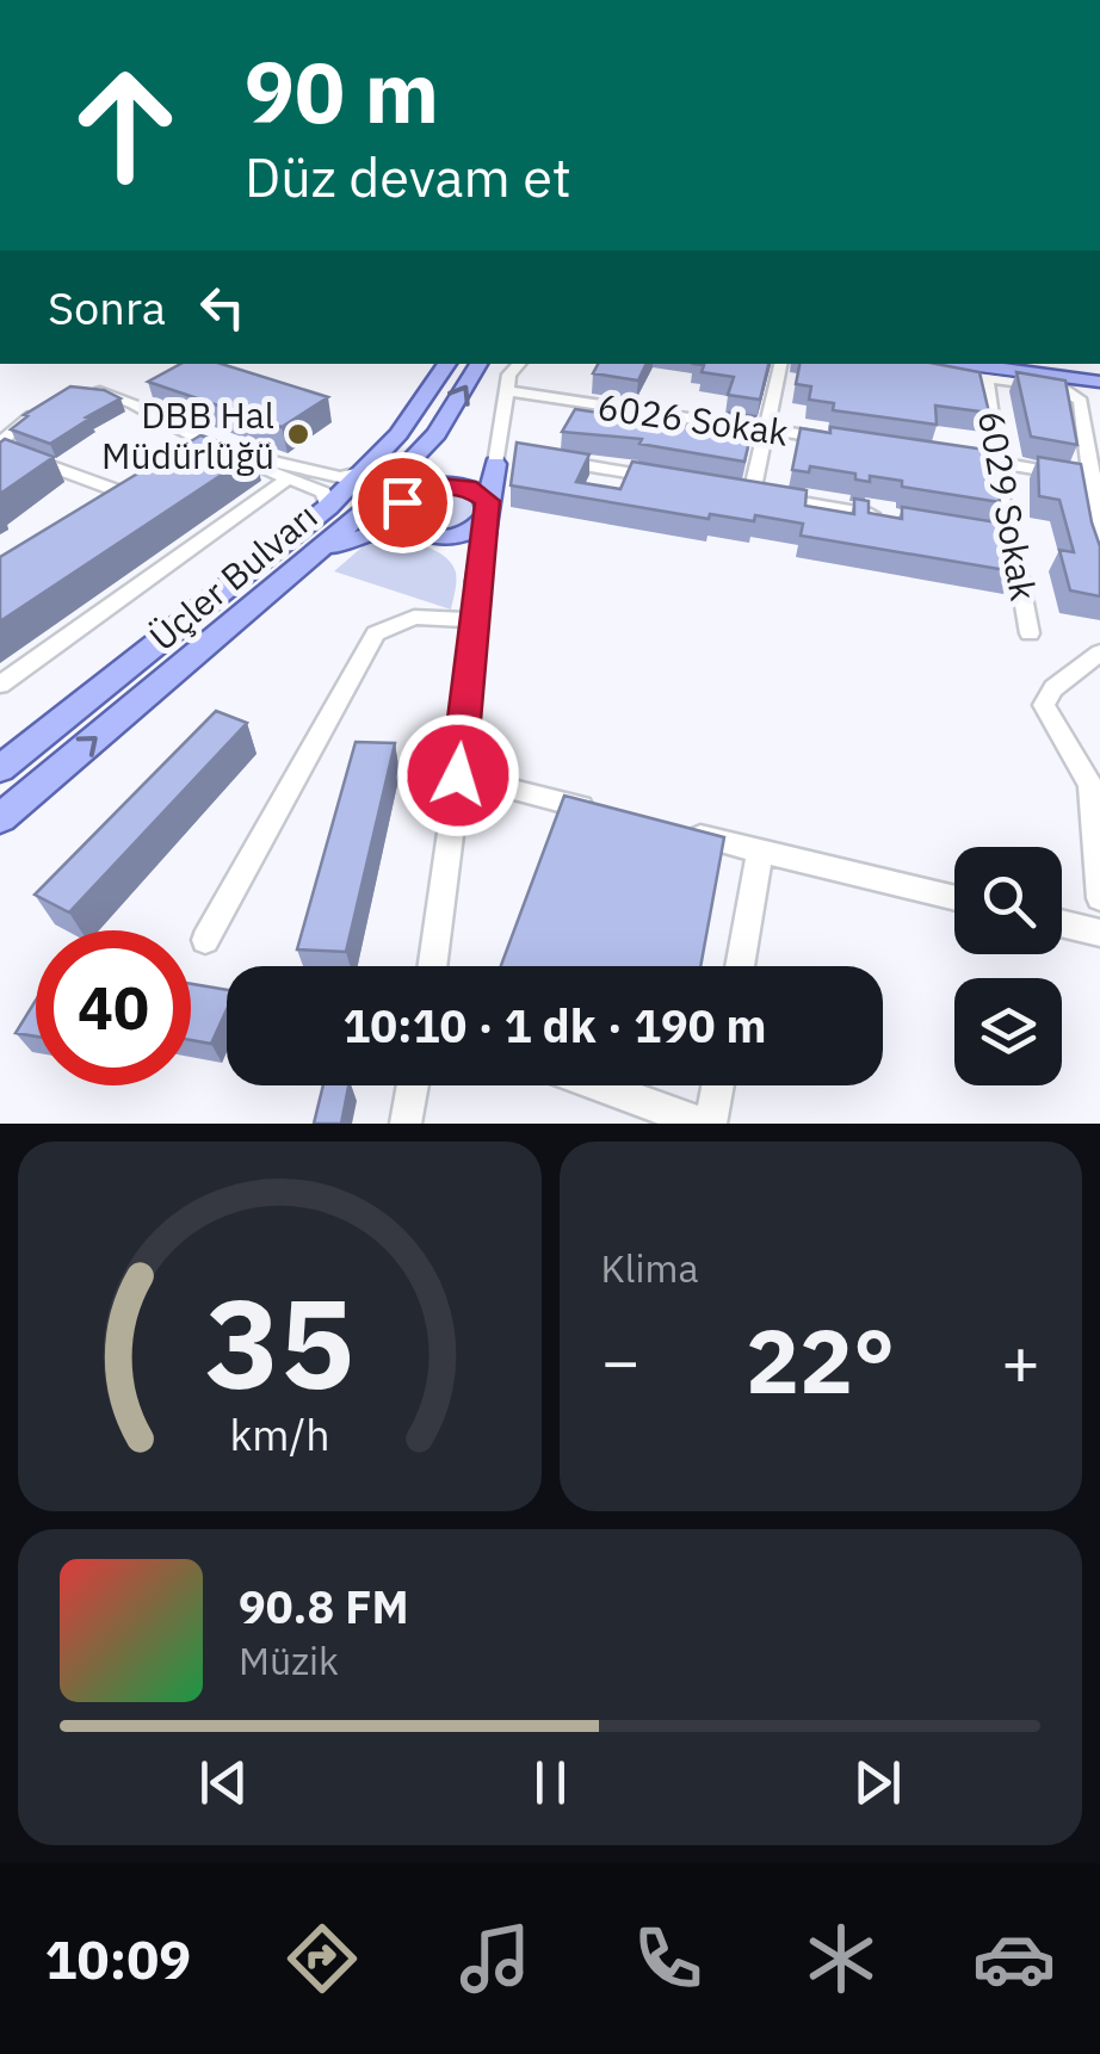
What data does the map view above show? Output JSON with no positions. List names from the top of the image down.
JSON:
{
  "streets": {
    "main road": ["Üçler Bulvarı"],
    "street": ["6026 Sokak", "6029 Sokak"]
  },
  "places": ["DBB Hal Müdürlüğü"],
  "page": {
    "turn": ["90 m", "Düz devam et"],
    "then": "Sonra",
    "limit": "40",
    "trip": "10:10 · 1 dk · 190 m",
    "tile": "Klima",
    "heat": ["−", "22°", "+"],
    "song": ["90.8 FM", "Müzik"],
    "tabs": "10:09",
    "gauge": ["35", "km/h"]
  }
}
